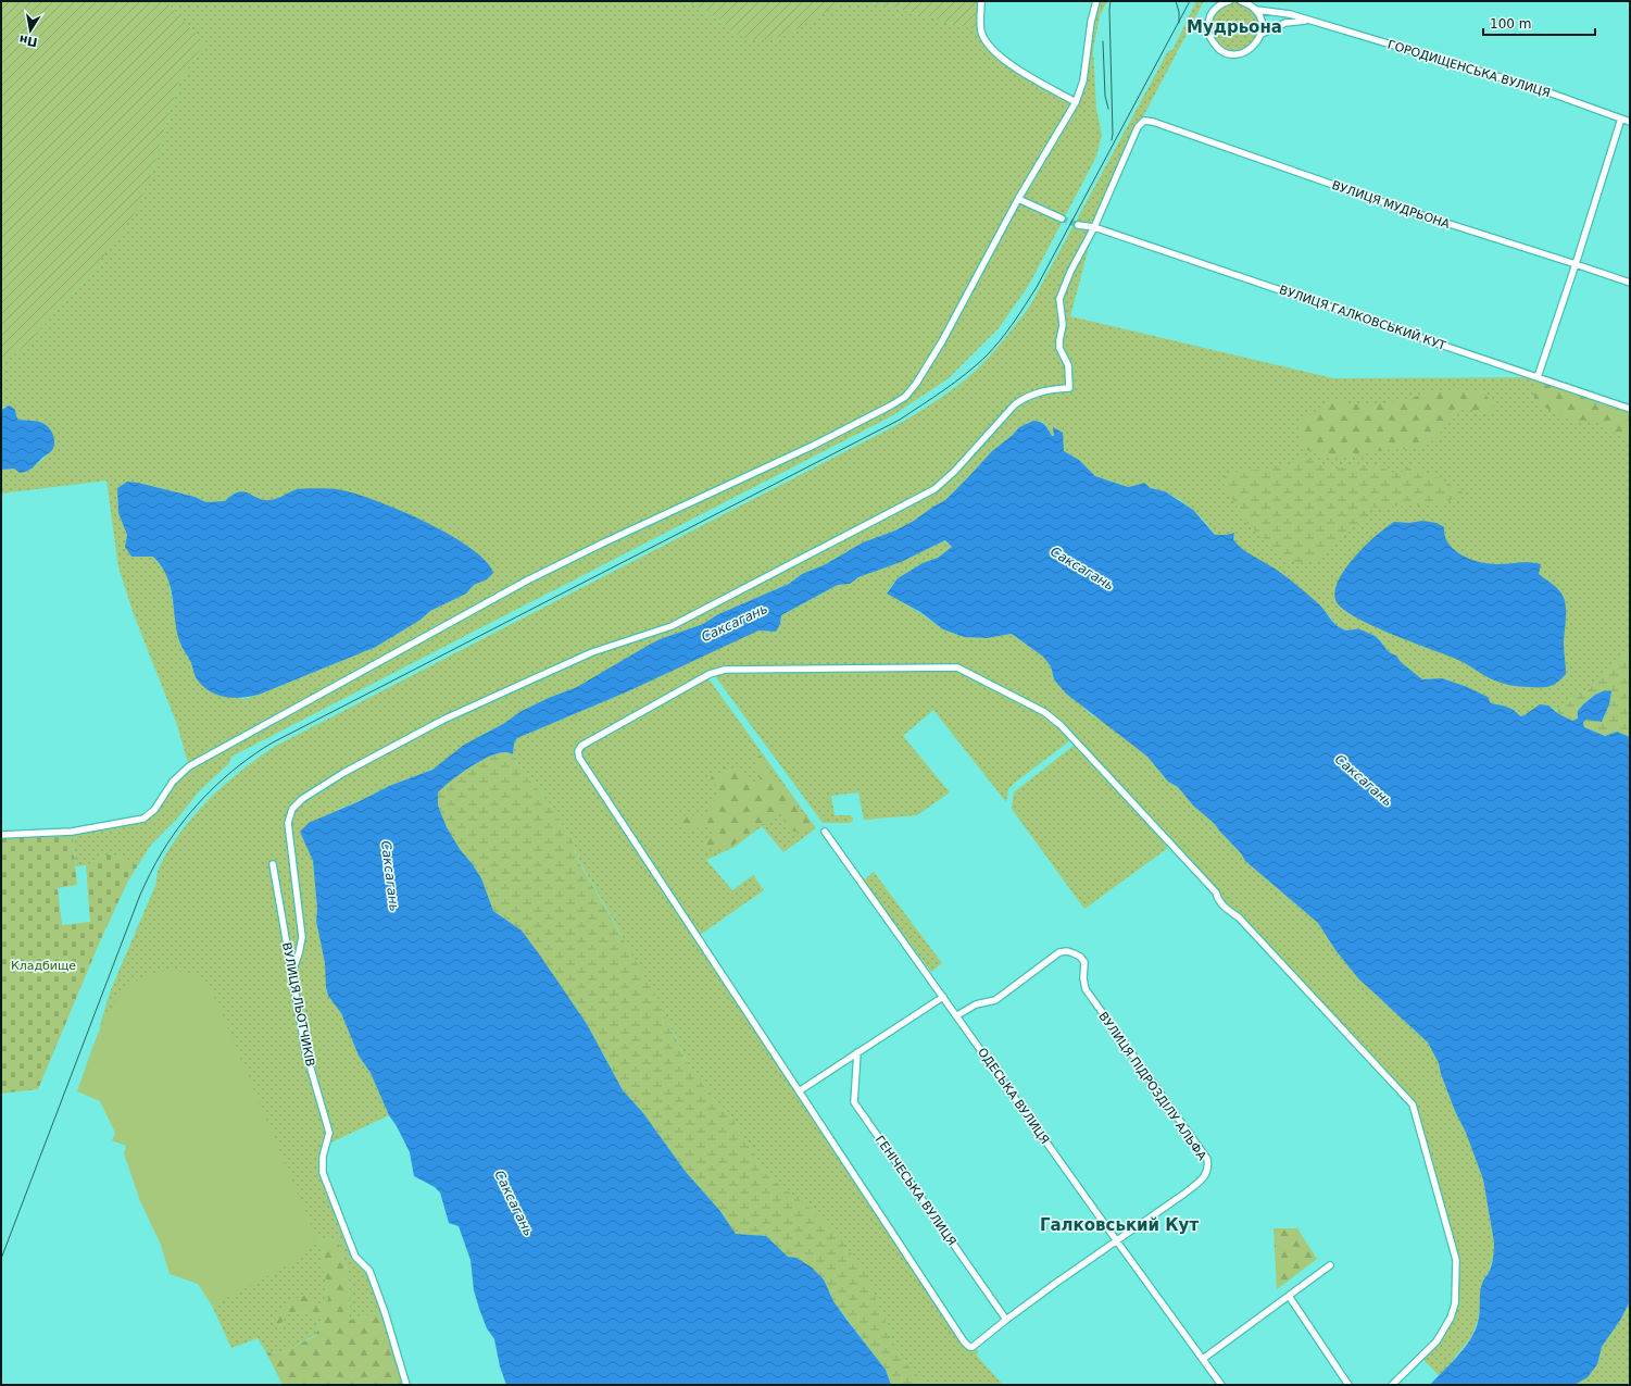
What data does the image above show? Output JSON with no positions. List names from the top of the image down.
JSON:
{
  "streets": {
    "street": [
      "ГОРОДИЩЕНСЬКА ВУЛИЦЯ",
      "ВУЛИЦЯ МУДРЬОНА",
      "ВУЛИЦЯ ГАЛКОВСЬКИЙ КУТ",
      "ВУЛИЦЯ ЛЬОТЧИКІВ",
      "ВУЛИЦЯ ПІДРОЗДІЛУ АЛЬФА",
      "ОДЕСЬКА ВУЛИЦЯ",
      "ГЕНІЧЕСЬКА ВУЛИЦЯ"
    ]
  },
  "crossings": [
    ["ВУЛИЦЯ МУДРЬОНА", "ВУЛИЦЯ ГАЛКОВСЬКИЙ КУТ"],
    ["ВУЛИЦЯ ПІДРОЗДІЛУ АЛЬФА", "ОДЕСЬКА ВУЛИЦЯ"],
    ["ВУЛИЦЯ ПІДРОЗДІЛУ АЛЬФА", "ГЕНІЧЕСЬКА ВУЛИЦЯ"]
  ],
  "districts": ["Мудрьона", "Галковський Кут"],
  "water": ["Саксагань"],
  "parks": ["Кладбище"],
  "scale_bar": "100 m",
  "north": "bottom"
}
